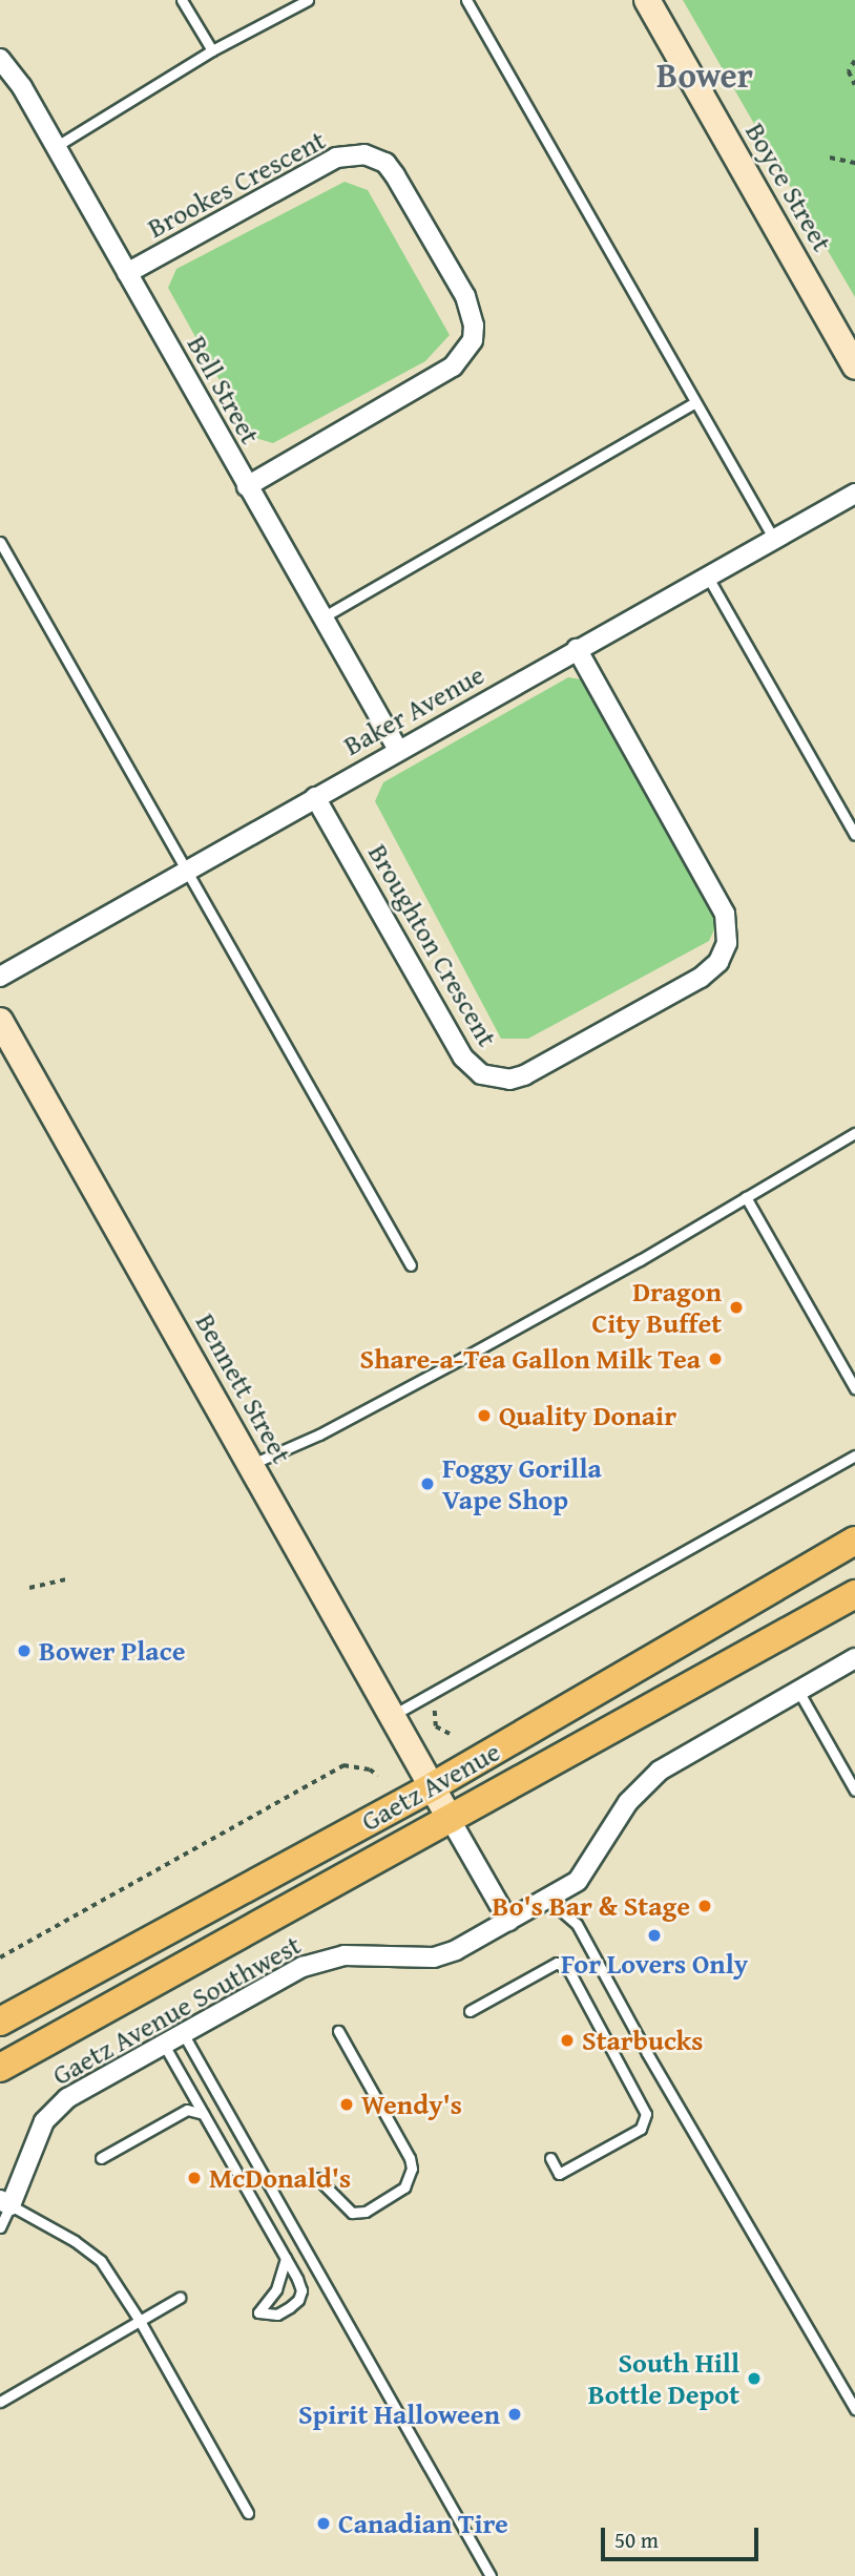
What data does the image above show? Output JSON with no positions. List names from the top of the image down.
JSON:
{
  "streets": {
    "main road": ["Gaetz Avenue"],
    "street": [
      "Brookes Crescent",
      "Boyce Street",
      "Bell Street",
      "Baker Avenue",
      "Broughton Crescent",
      "Bennett Street",
      "Gaetz Avenue Southwest"
    ]
  },
  "crossings": [
    ["Brookes Crescent", "Bell Street"],
    ["Bell Street", "Baker Avenue"],
    ["Baker Avenue", "Broughton Crescent"],
    ["Bennett Street", "Gaetz Avenue"]
  ],
  "districts": ["Bower"],
  "places": [
    "Dragon City Buffet",
    "Share-a-Tea Gallon Milk Tea",
    "Quality Donair",
    "Foggy Gorilla Vape Shop",
    "Bower Place",
    "Bo's Bar & Stage",
    "For Lovers Only",
    "Starbucks",
    "Wendy's",
    "McDonald's",
    "South Hill Bottle Depot",
    "Spirit Halloween",
    "Canadian Tire"
  ],
  "scale_bar": "50 m"
}
